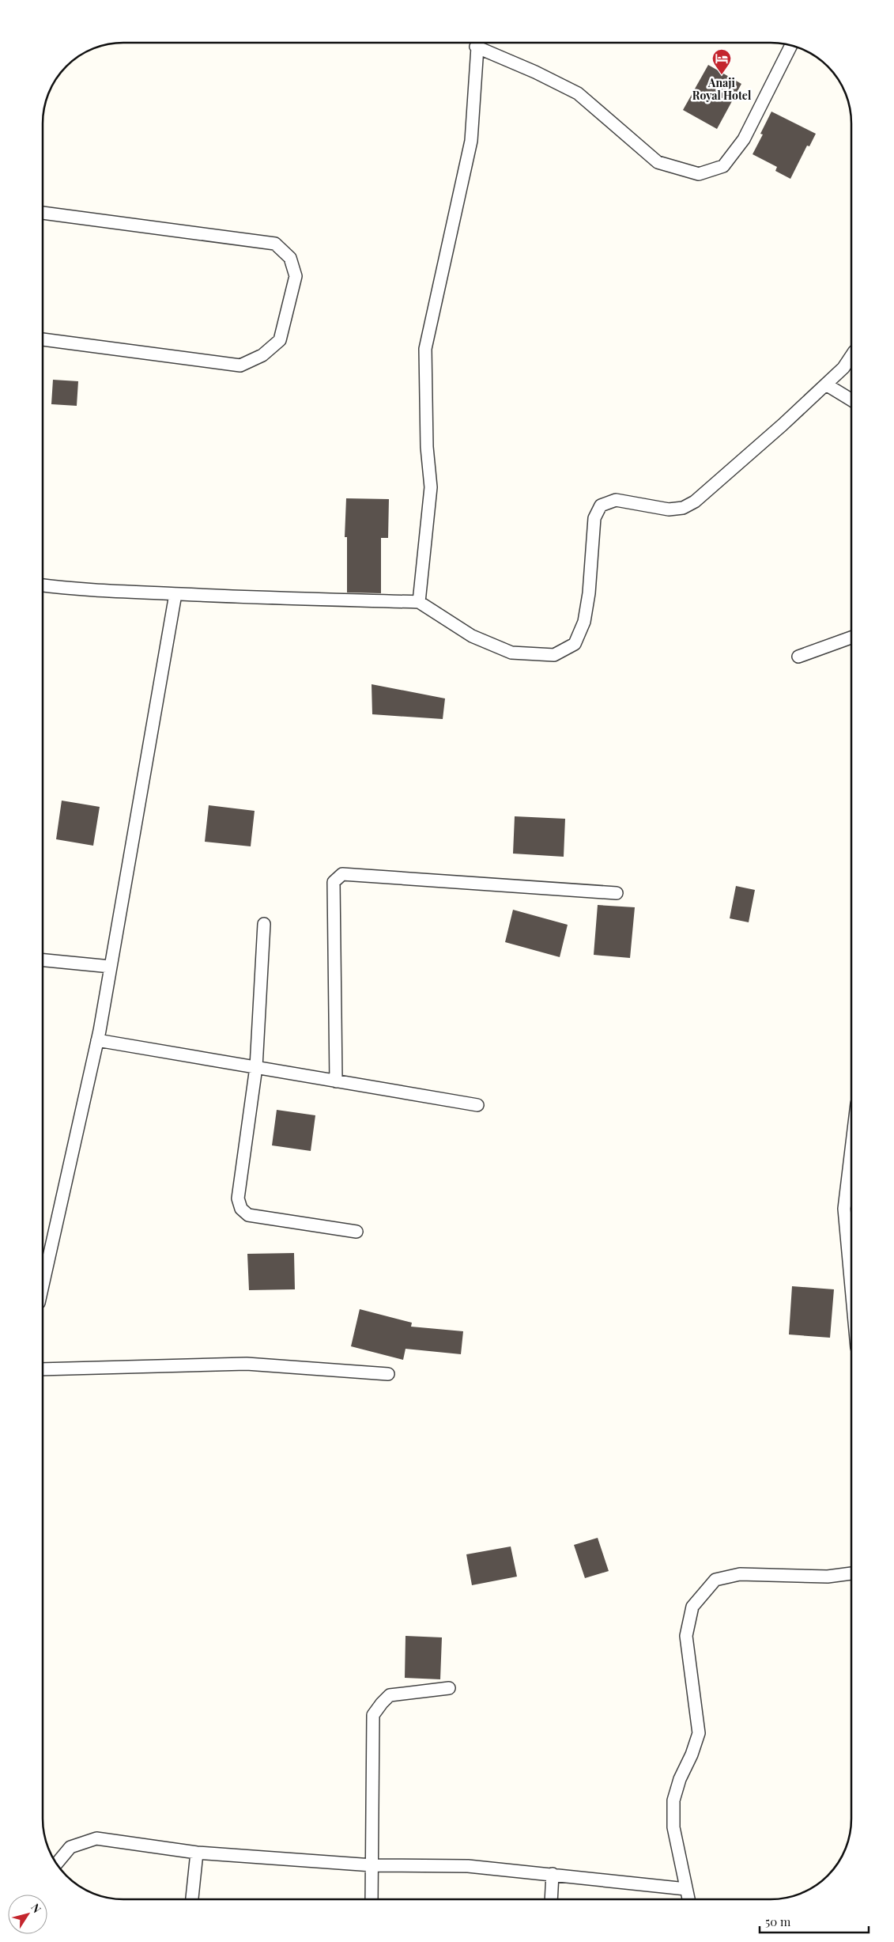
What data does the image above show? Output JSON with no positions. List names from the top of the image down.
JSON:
{
  "places": {
    "hotel": ["Anaji Royal Hotel"]
  },
  "scale_bar": "50 m",
  "north": "top right"
}
